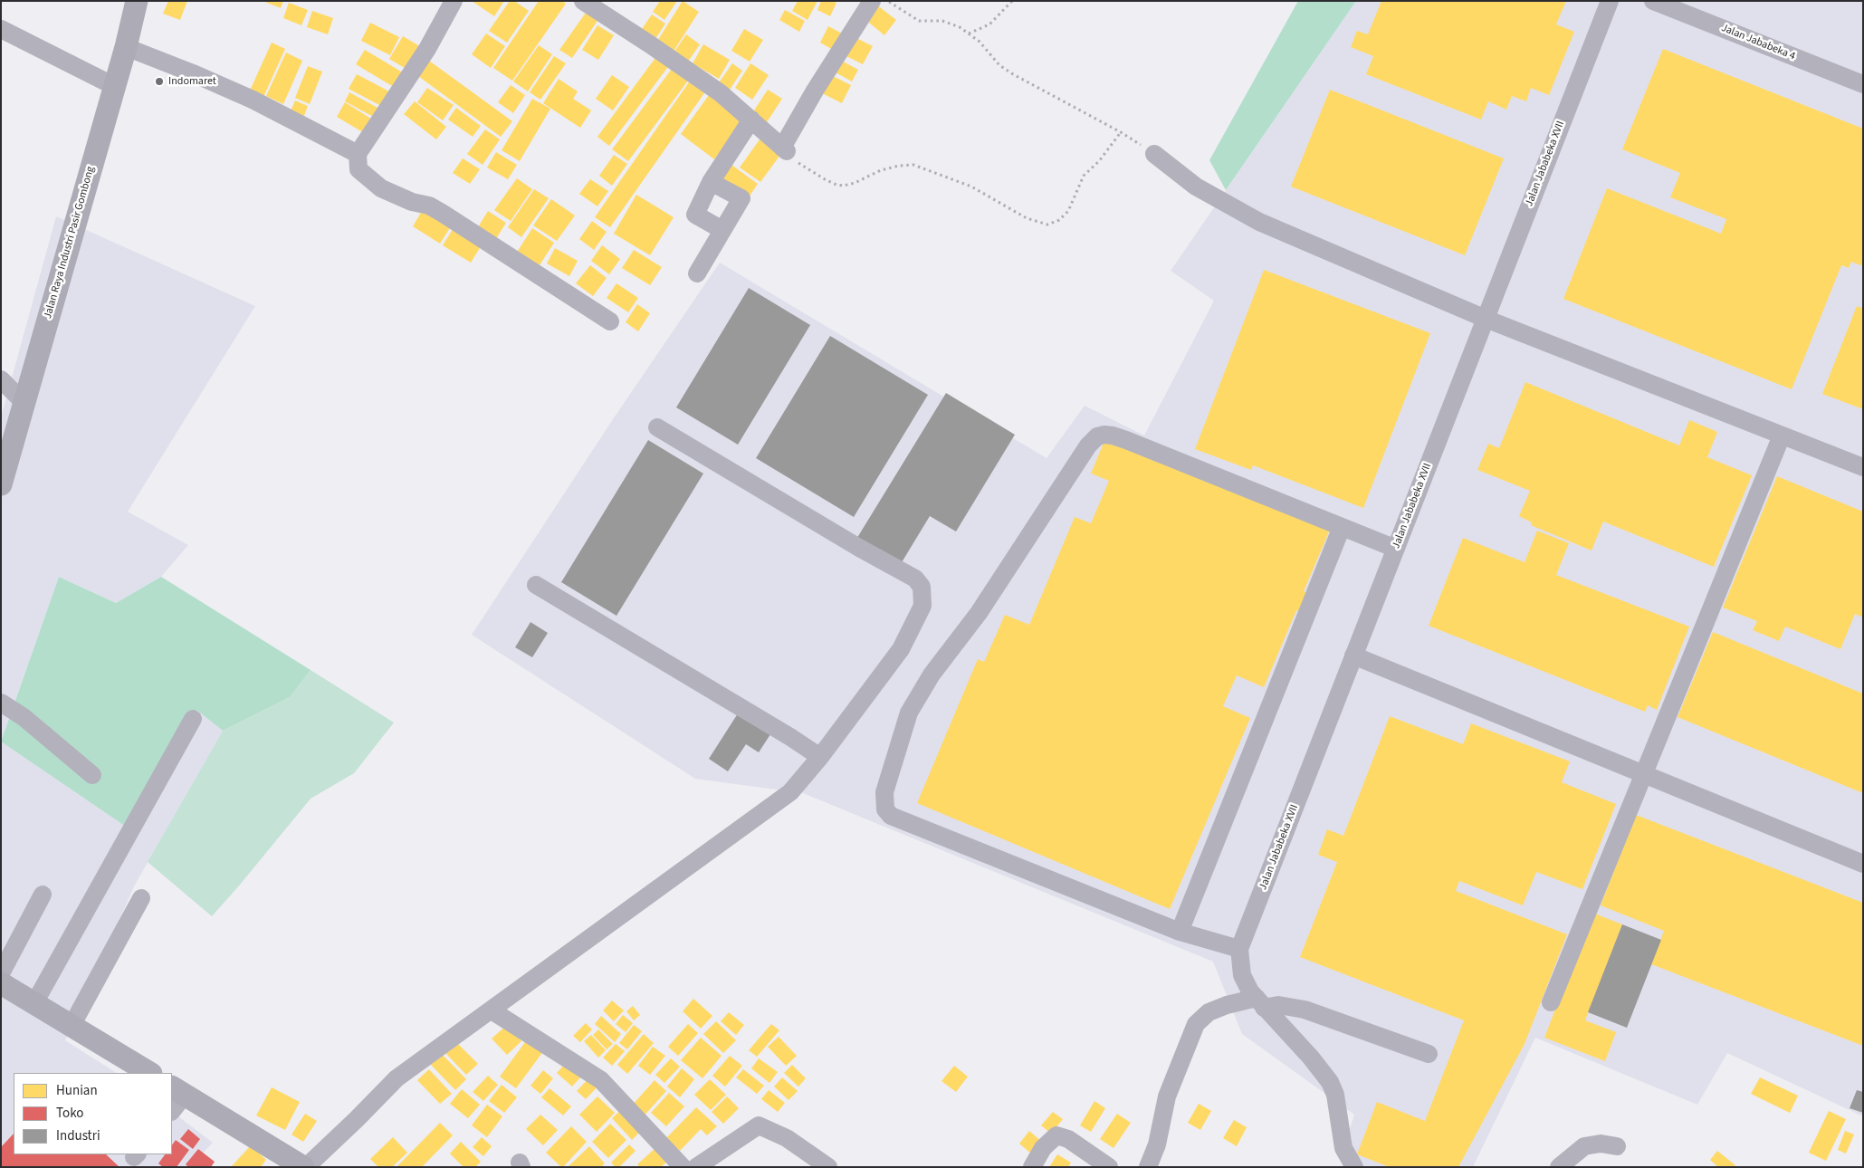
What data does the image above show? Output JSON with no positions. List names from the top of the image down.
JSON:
{
  "streets": {
    "main road": ["Jalan Raya Industri Pasir Gombong"],
    "street": ["Jalan Jababeka 4", "Jalan Jababeka XVII"]
  },
  "places": ["Indomaret"],
  "legend": ["Hunian", "Toko", "Industri"]
}
